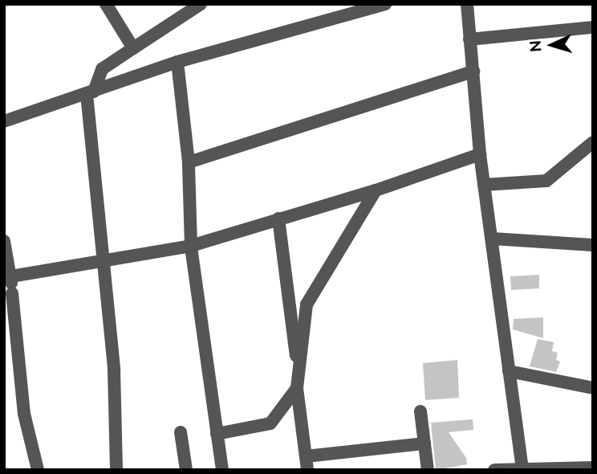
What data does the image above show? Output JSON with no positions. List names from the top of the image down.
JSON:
{
  "north": "left"
}
